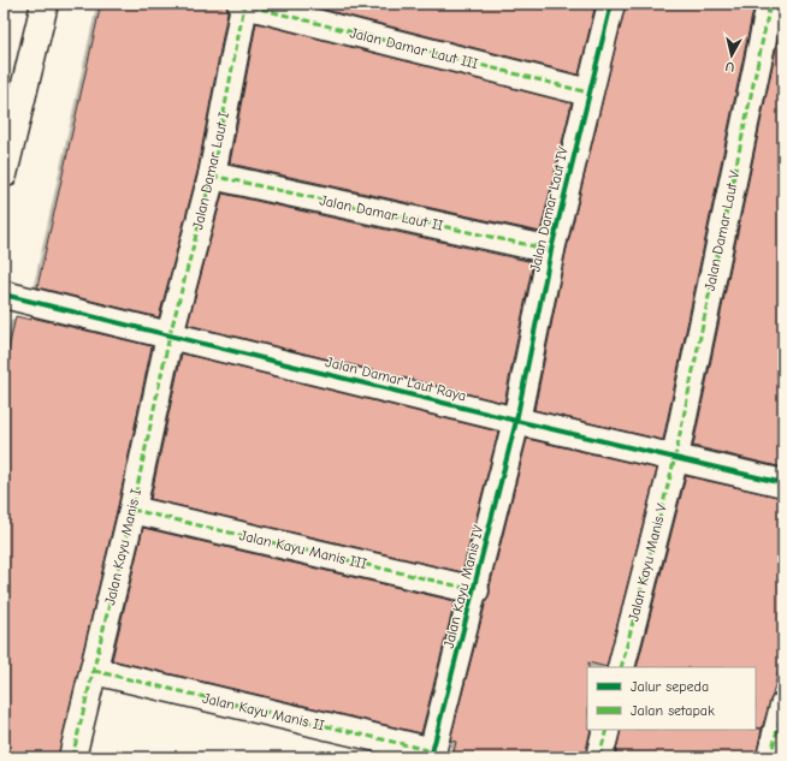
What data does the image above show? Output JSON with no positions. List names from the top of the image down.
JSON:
{
  "streets": {
    "street": [
      "Jalan Damar Laut III",
      "Jalan Damar Laut I",
      "Jalan Damar Laut IV",
      "Jalan Damar Laut II",
      "Jalan Damar Laut V",
      "Jalan Damar Laut Raya",
      "Jalan Kayu Manis I",
      "Jalan Kayu Manis III",
      "Jalan Kayu Manis V",
      "Jalan Kayu Manis IV",
      "Jalan Kayu Manis II"
    ]
  },
  "crossings": [
    ["Jalan Damar Laut III", "Jalan Damar Laut I"],
    ["Jalan Damar Laut III", "Jalan Damar Laut IV"],
    ["Jalan Damar Laut I", "Jalan Damar Laut II"],
    ["Jalan Damar Laut I", "Jalan Damar Laut Raya"],
    ["Jalan Damar Laut I", "Jalan Kayu Manis I"],
    ["Jalan Damar Laut IV", "Jalan Damar Laut II"],
    ["Jalan Damar Laut IV", "Jalan Damar Laut Raya"],
    ["Jalan Damar Laut IV", "Jalan Kayu Manis IV"],
    ["Jalan Damar Laut V", "Jalan Damar Laut Raya"],
    ["Jalan Damar Laut V", "Jalan Kayu Manis V"],
    ["Jalan Damar Laut Raya", "Jalan Kayu Manis I"],
    ["Jalan Damar Laut Raya", "Jalan Kayu Manis V"],
    ["Jalan Damar Laut Raya", "Jalan Kayu Manis IV"],
    ["Jalan Kayu Manis I", "Jalan Kayu Manis III"],
    ["Jalan Kayu Manis I", "Jalan Kayu Manis II"],
    ["Jalan Kayu Manis III", "Jalan Kayu Manis IV"],
    ["Jalan Kayu Manis IV", "Jalan Kayu Manis II"]
  ],
  "legend": ["Jalur sepeda", "Jalan setapak"],
  "north": "bottom"
}
